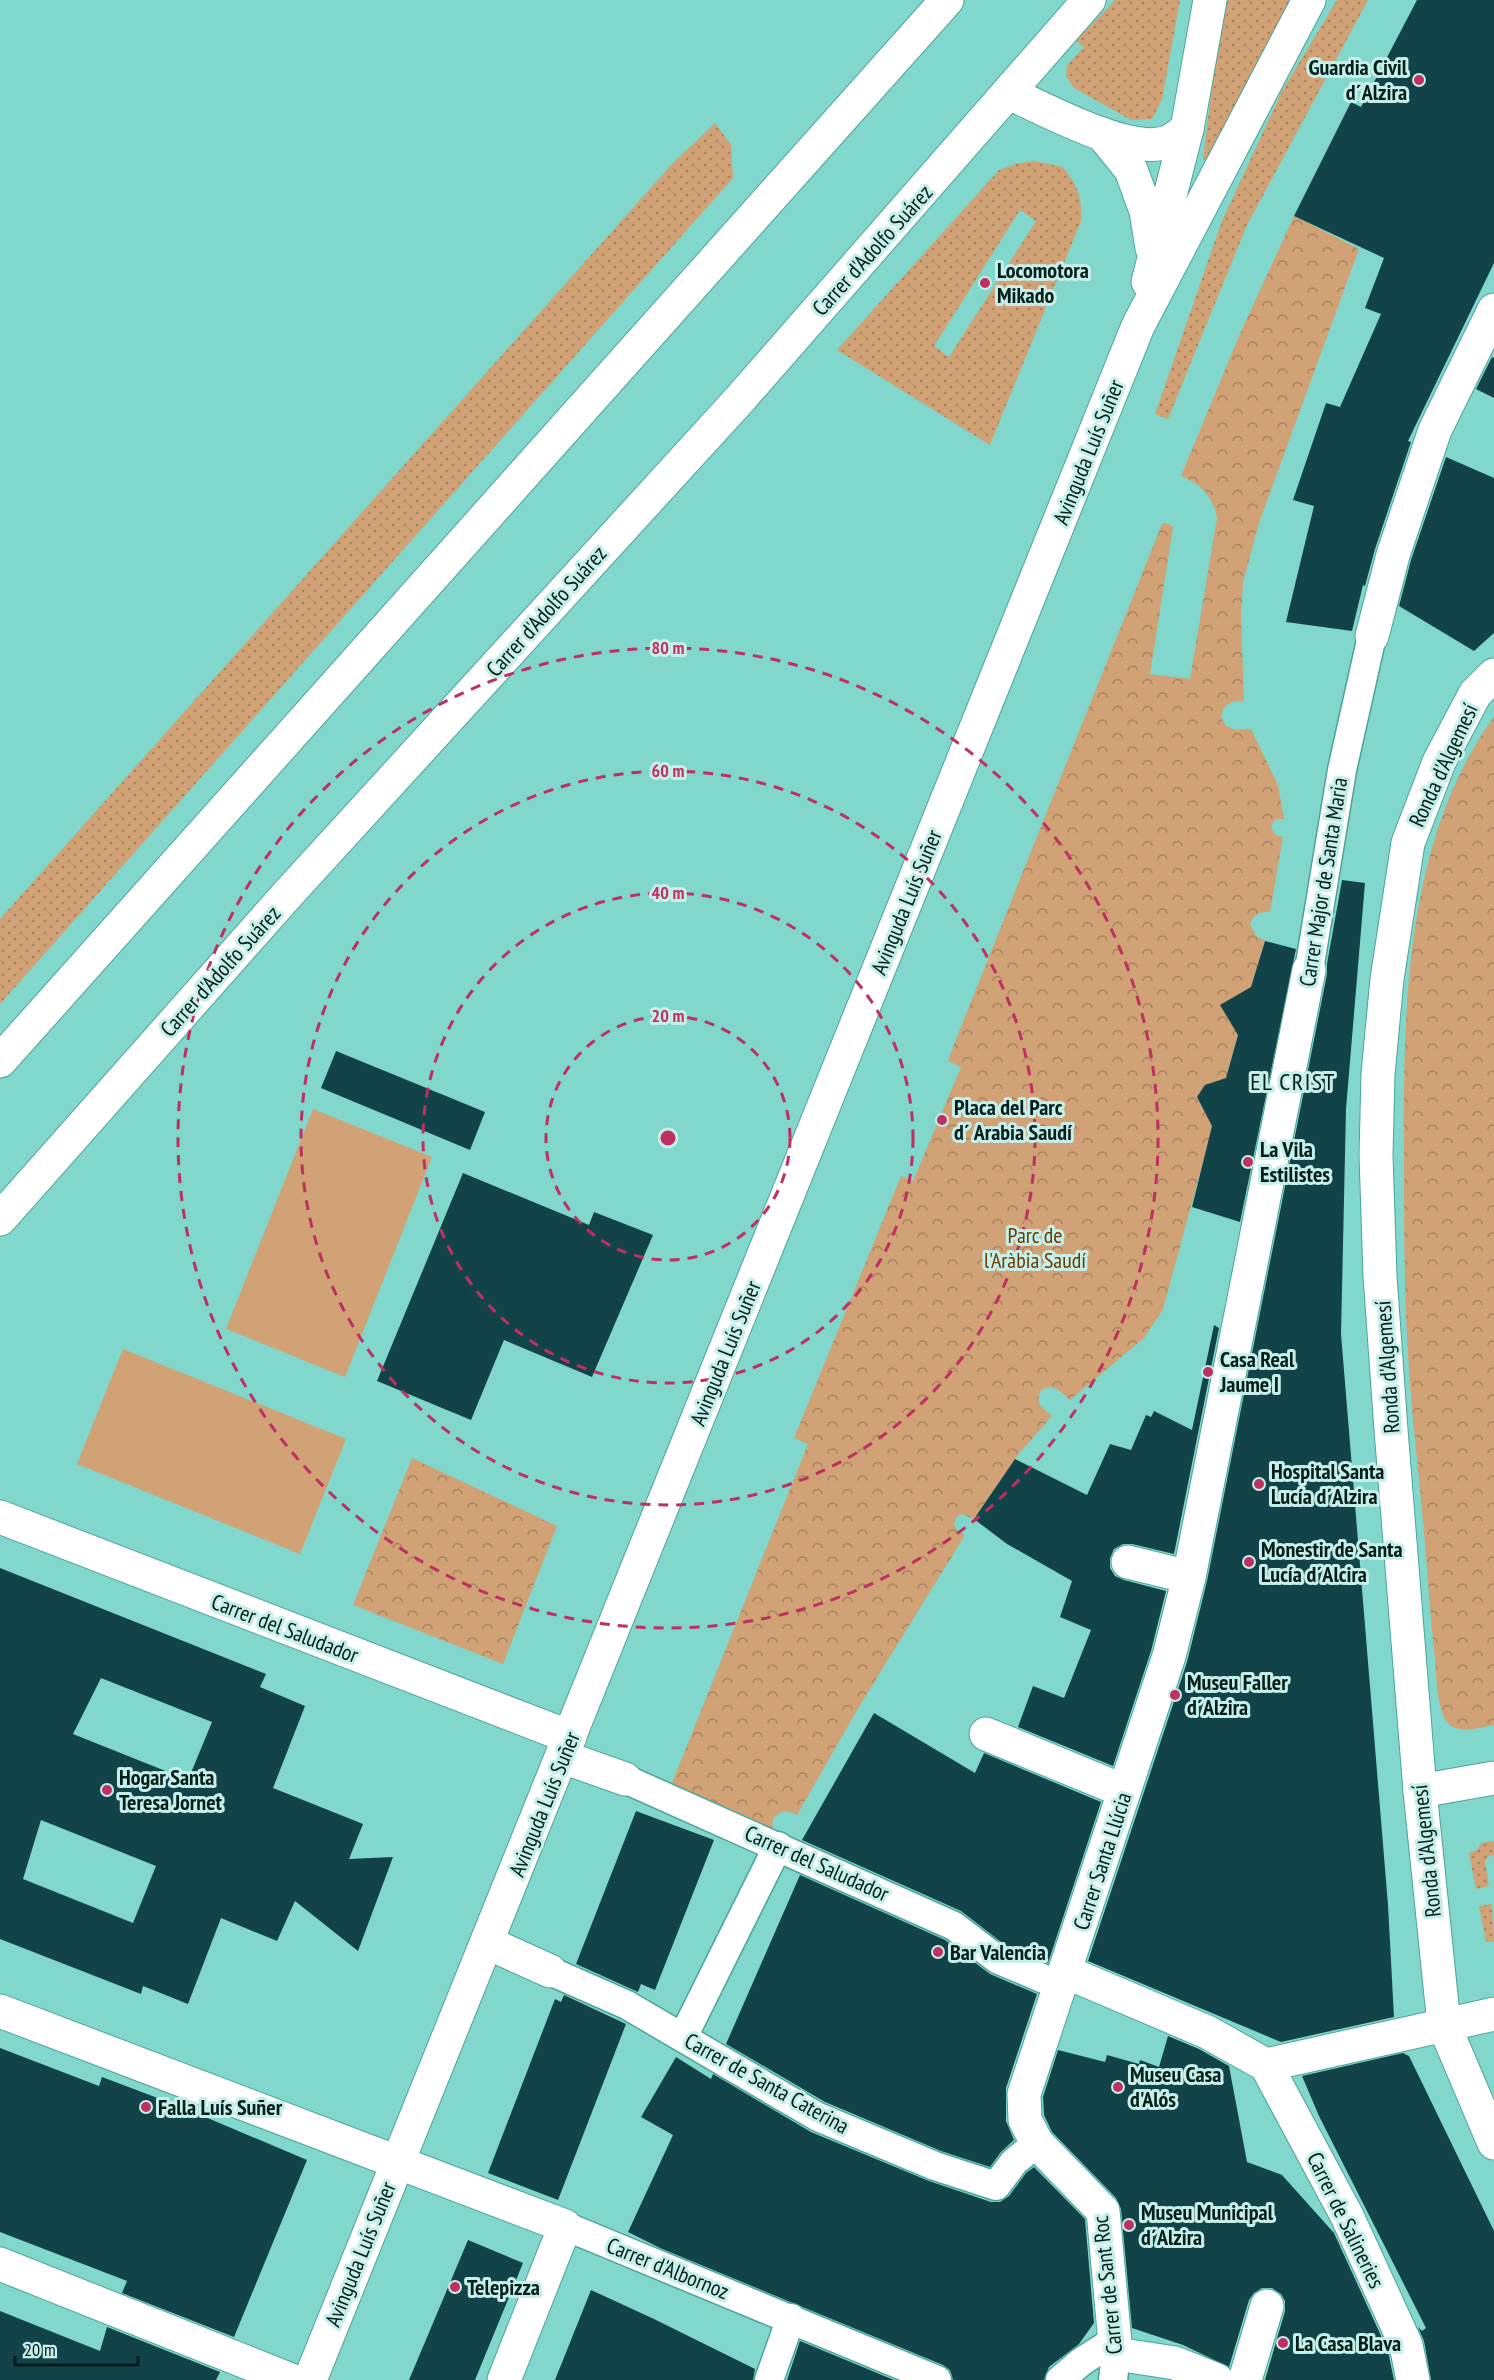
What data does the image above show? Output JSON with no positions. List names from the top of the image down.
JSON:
{
  "streets": {
    "street": [
      "Carrer d'Adolfo Suárez",
      "Avinguda Luís Suñer",
      "Ronda d'Algemesí",
      "Carrer Major de Santa Maria",
      "Carrer del Saludador",
      "Carrer Santa Llúcia",
      "Carrer de Santa Caterina",
      "Carrer de Salineries",
      "Carrer d'Albornoz",
      "Carrer de Sant Roc"
    ]
  },
  "crossings": [
    ["Avinguda Luís Suñer", "Carrer del Saludador"],
    ["Avinguda Luís Suñer", "Carrer de Santa Caterina"],
    ["Avinguda Luís Suñer", "Carrer d'Albornoz"],
    ["Carrer Major de Santa Maria", "Carrer Santa Llúcia"],
    ["Carrer del Saludador", "Carrer Santa Llúcia"],
    ["Carrer Santa Llúcia", "Carrer de Santa Caterina"],
    ["Carrer Santa Llúcia", "Carrer de Sant Roc"],
    ["Carrer de Santa Caterina", "Carrer de Sant Roc"]
  ],
  "districts": ["EL CRIST"],
  "parks": ["Parc de l'Aràbia Saudí"],
  "places": [
    "Guardia Civil d´Alzira",
    "Locomotora Mikado",
    "Placa del Parc d´ Arabia Saudí",
    "La Vila Estilistes",
    "Casa Real Jaume I",
    "Hospital Santa Lucía d´Alzira",
    "Monestir de Santa Lucía d´Alcira",
    "Museu Faller d´Alzira",
    "Hogar Santa Teresa Jornet",
    "Bar Valencia",
    "Museu Casa d'Alós",
    "Falla Luís Suñer",
    "Museu Municipal d´Alzira",
    "Telepizza",
    "La Casa Blava"
  ],
  "scale_bar": "20 m",
  "rings": [
    "80 m",
    "60 m",
    "40 m",
    "20 m"
  ]
}
